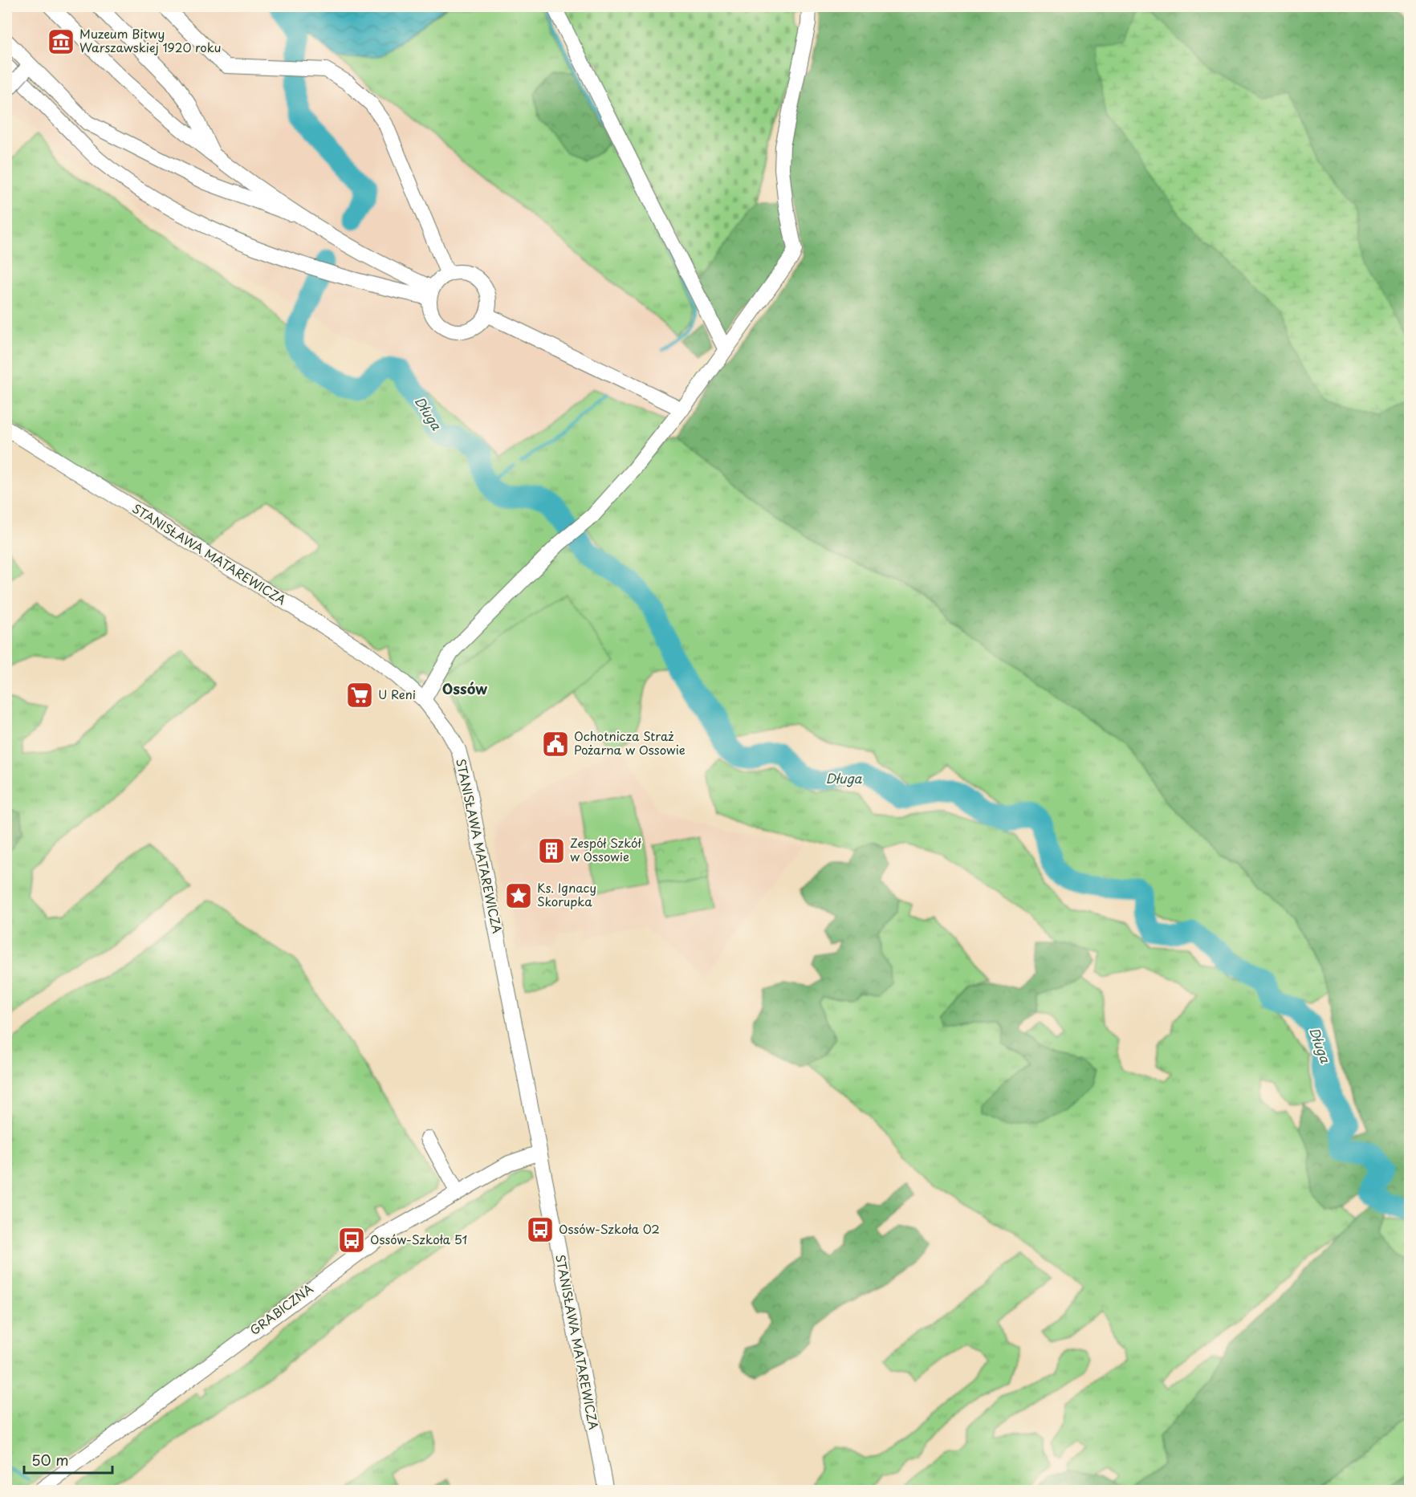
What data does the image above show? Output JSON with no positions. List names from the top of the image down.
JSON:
{
  "streets": {
    "street": ["STANISŁAWA MATAREWICZA", "GRABICZNA"]
  },
  "crossings": [
    ["STANISŁAWA MATAREWICZA", "GRABICZNA"]
  ],
  "districts": ["Ossów"],
  "water": ["Długa"],
  "places": {
    "museum": ["Muzeum Bitwy Warszawskiej 1920 roku"],
    "supermarket": ["U Reni"],
    "public building": ["Ochotnicza Straż Pożarna w Ossowie"],
    "building": ["Zespół Szkół w Ossowie"],
    "place": ["Ks. Ignacy Skorupka"],
    "bus stop": ["Ossów-Szkoła 02", "Ossów-Szkoła 51"]
  },
  "scale_bar": "50 m"
}
